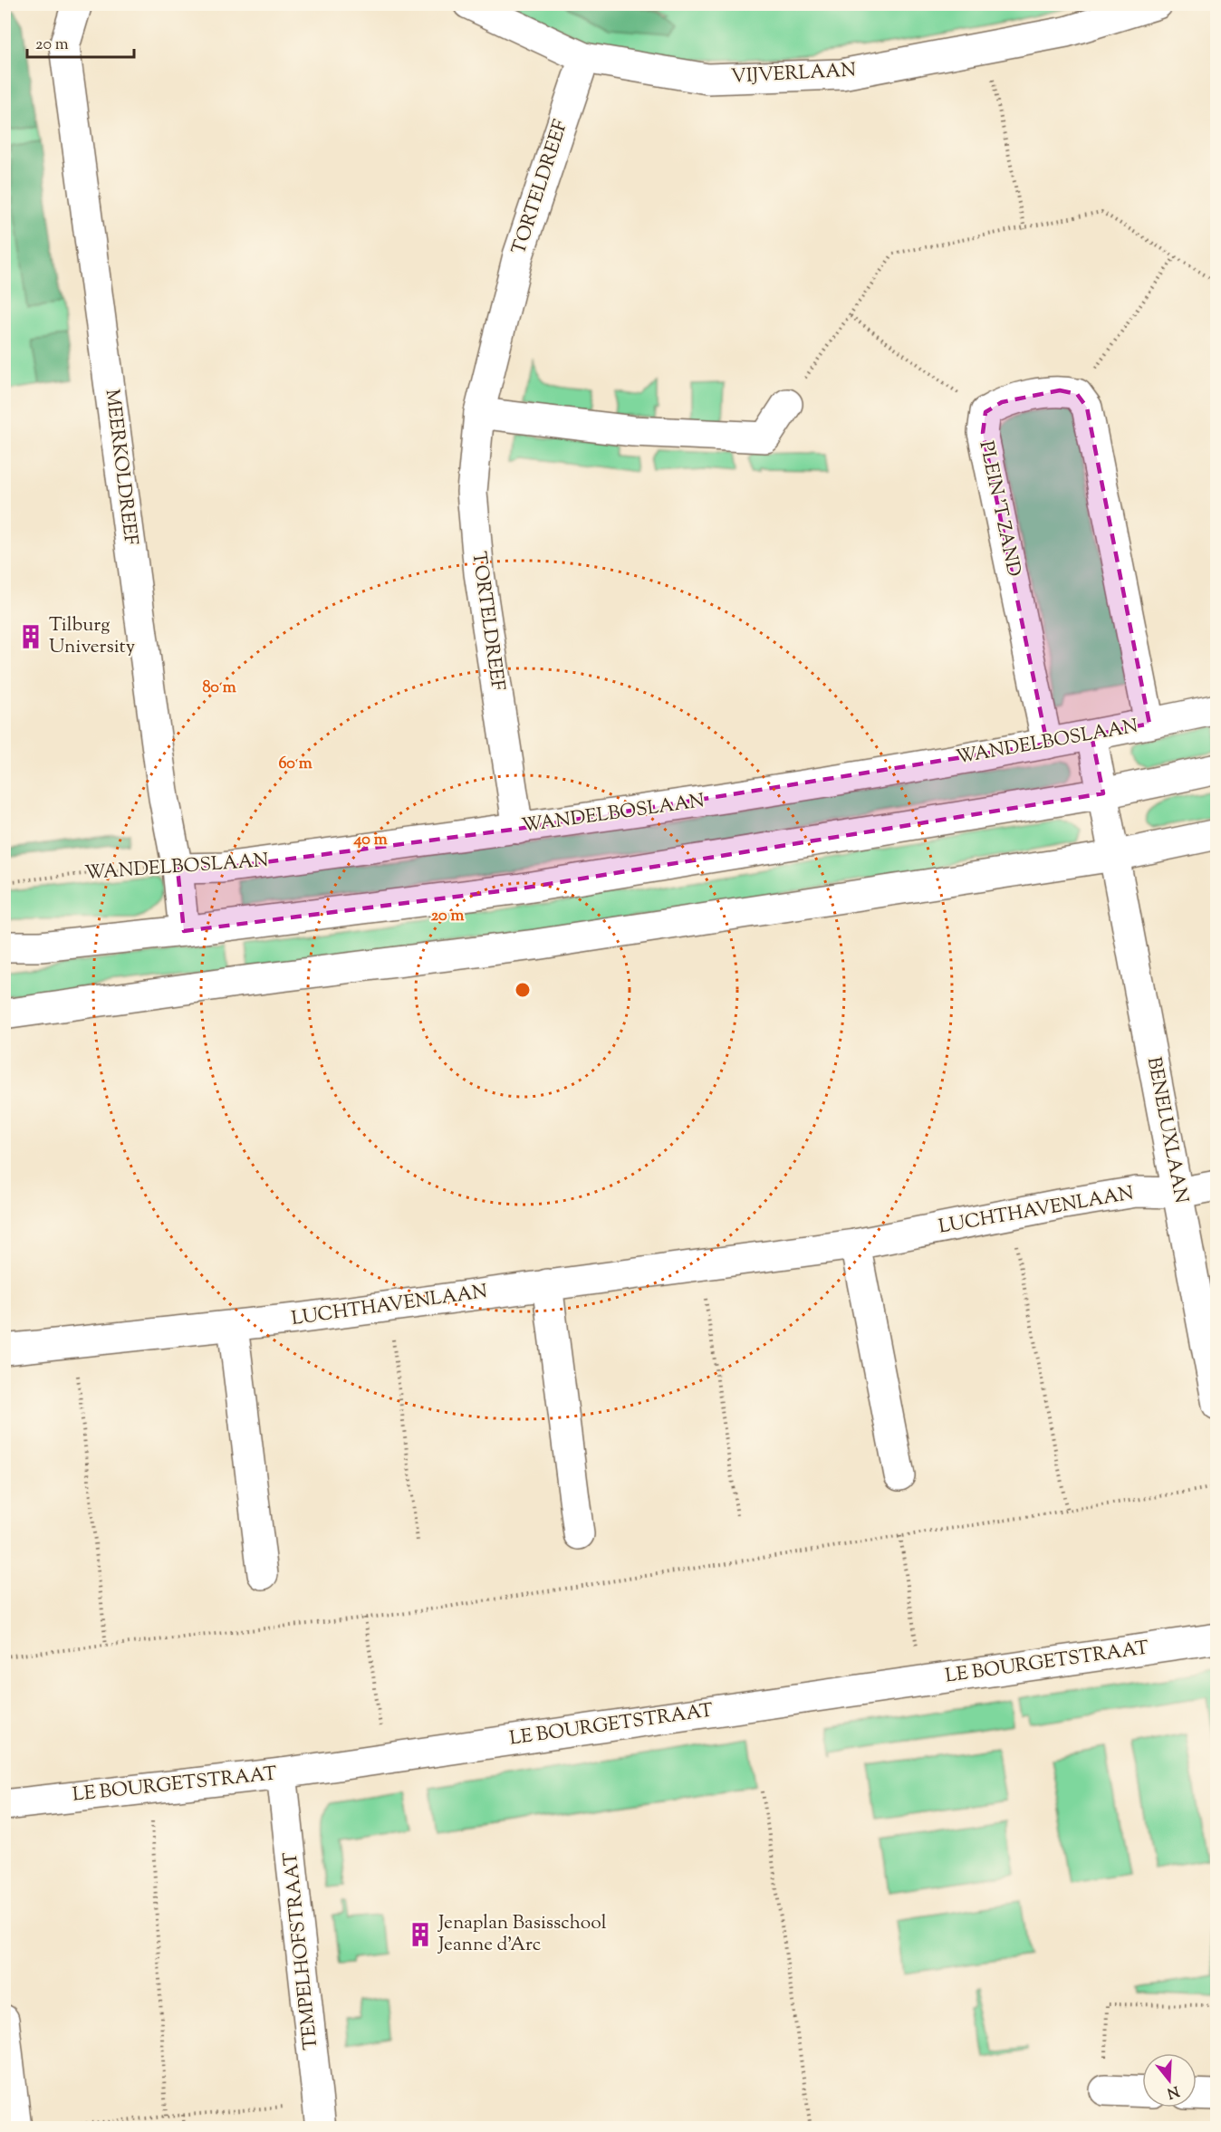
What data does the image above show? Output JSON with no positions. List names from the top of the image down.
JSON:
{
  "streets": {
    "street": [
      "VIJVERLAAN",
      "TORTELDREEF",
      "MEERKOLDREEF",
      "PLEIN 'T ZAND",
      "WANDELBOSLAAN",
      "BENELUXLAAN",
      "LUCHTHAVENLAAN",
      "LE BOURGETSTRAAT",
      "TEMPELHOFSTRAAT"
    ]
  },
  "crossings": [
    ["VIJVERLAAN", "TORTELDREEF"],
    ["TORTELDREEF", "WANDELBOSLAAN"],
    ["MEERKOLDREEF", "WANDELBOSLAAN"],
    ["PLEIN 'T ZAND", "WANDELBOSLAAN"],
    ["WANDELBOSLAAN", "BENELUXLAAN"],
    ["BENELUXLAAN", "LUCHTHAVENLAAN"],
    ["LE BOURGETSTRAAT", "TEMPELHOFSTRAAT"]
  ],
  "places": {
    "building": ["Tilburg University", "Jenaplan Basisschool Jeanne d'Arc"]
  },
  "scale_bar": "20 m",
  "north": "bottom",
  "rings": [
    "80 m",
    "60 m",
    "40 m",
    "20 m"
  ]
}
